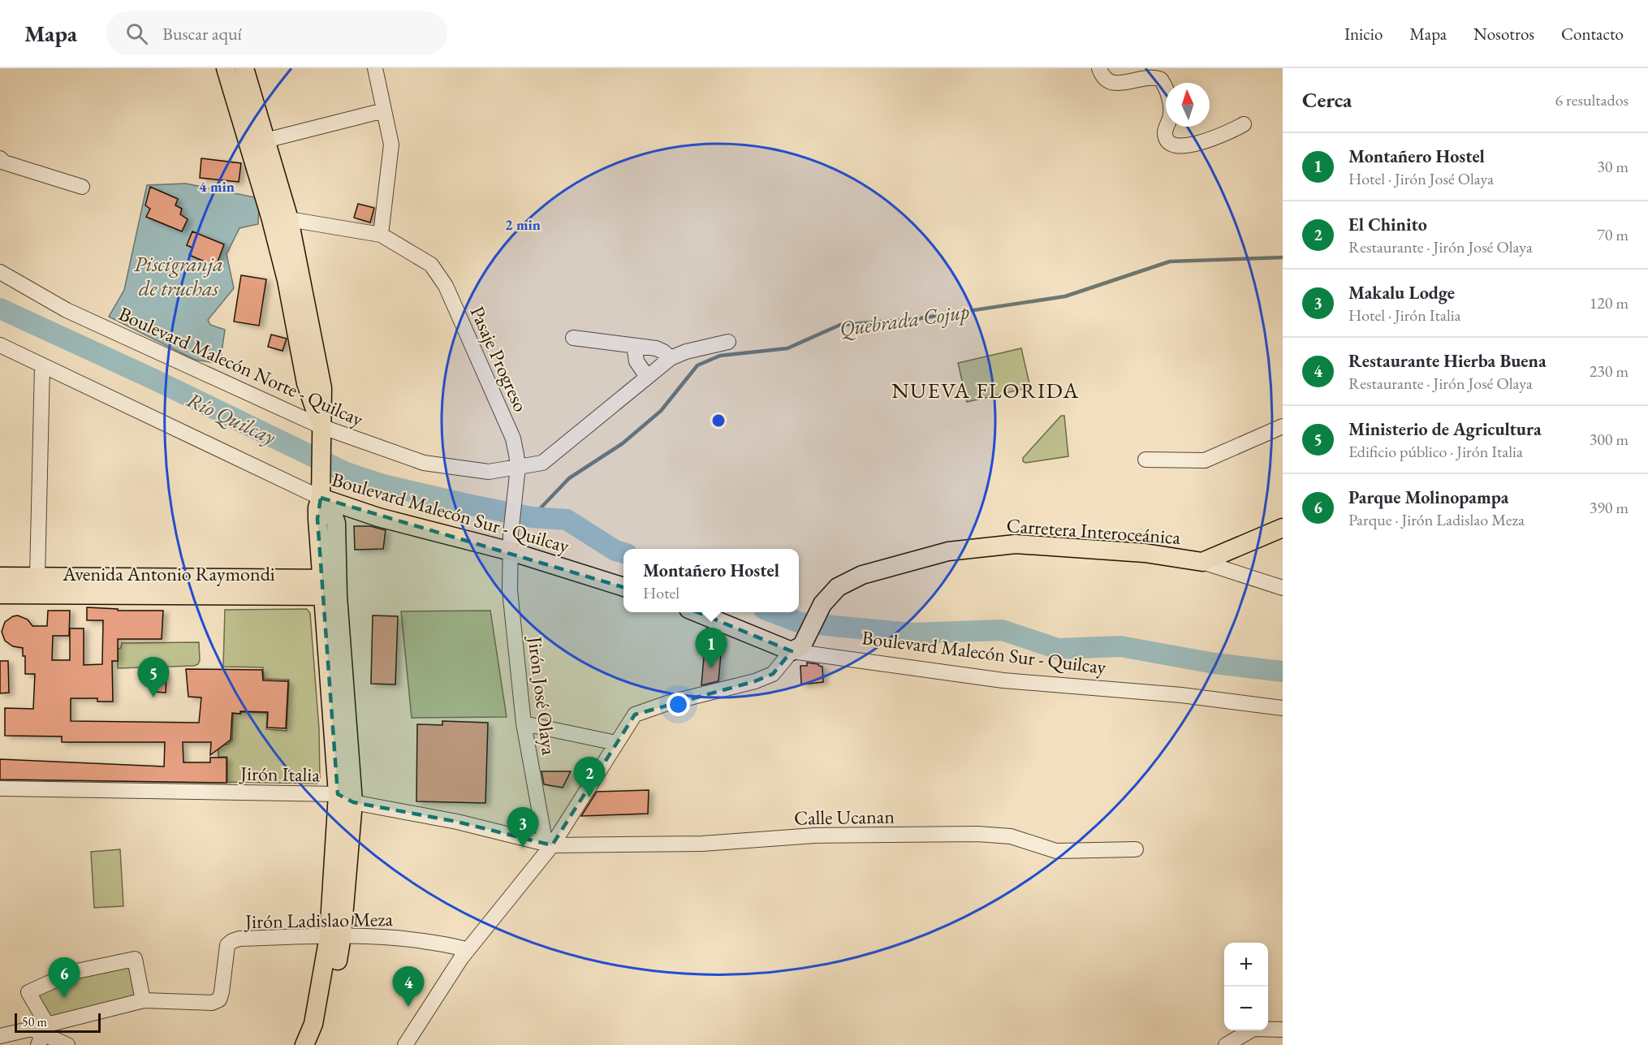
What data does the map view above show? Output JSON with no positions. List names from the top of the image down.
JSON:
{
  "streets": {
    "main road": ["Boulevard Malecón Sur - Quilcay", "Carretera Interoceánica", "Avenida Antonio Raymondi"],
    "street": [
      "Pasaje Progreso",
      "Boulevard Malecón Norte - Quilcay",
      "Jirón José Olaya",
      "Jirón Italia",
      "Calle Ucanan",
      "Jirón Ladislao Meza"
    ]
  },
  "crossings": [
    ["Pasaje Progreso", "Boulevard Malecón Norte - Quilcay"],
    ["Pasaje Progreso", "Boulevard Malecón Sur - Quilcay"],
    ["Pasaje Progreso", "Jirón José Olaya"],
    ["Boulevard Malecón Sur - Quilcay", "Carretera Interoceánica"],
    ["Boulevard Malecón Sur - Quilcay", "Jirón José Olaya"],
    ["Jirón José Olaya", "Jirón Italia"],
    ["Jirón José Olaya", "Calle Ucanan"],
    ["Jirón Italia", "Calle Ucanan"]
  ],
  "districts": ["NUEVA FLORIDA"],
  "water": ["Piscigranja de truchas", "Quebrada Cojup", "Río Quilcay"],
  "scale_bar": "50 m",
  "north": "top",
  "page": {
    "header": "Mapa",
    "search": "Buscar aquí",
    "nav": [
      "Inicio",
      "Mapa",
      "Nosotros",
      "Contacto"
    ],
    "heading": ["Cerca", "6 resultados"],
    "list": [
      {
        "mark": "1",
        "name": "Montañero Hostel",
        "note": "Hotel · Jirón José Olaya",
        "value": "30 m"
      },
      {
        "mark": "2",
        "name": "El Chinito",
        "note": "Restaurante · Jirón José Olaya",
        "value": "70 m"
      },
      {
        "mark": "3",
        "name": "Makalu Lodge",
        "note": "Hotel · Jirón Italia",
        "value": "120 m"
      },
      {
        "mark": "4",
        "name": "Restaurante Hierba Buena",
        "note": "Restaurante · Jirón José Olaya",
        "value": "230 m"
      },
      {
        "mark": "5",
        "name": "Ministerio de Agricultura",
        "note": "Edificio público · Jirón Italia",
        "value": "300 m"
      },
      {
        "mark": "6",
        "name": "Parque Molinopampa",
        "note": "Parque · Jirón Ladislao Meza",
        "value": "390 m"
      }
    ],
    "popup": ["Montañero Hostel", "Hotel"],
    "pins": [
      "1",
      "5",
      "2",
      "3",
      "6",
      "4"
    ],
    "map_buttons": ["+", "−"],
    "scale": "50 m"
  },
  "rings": ["4 min", "2 min"]
}
